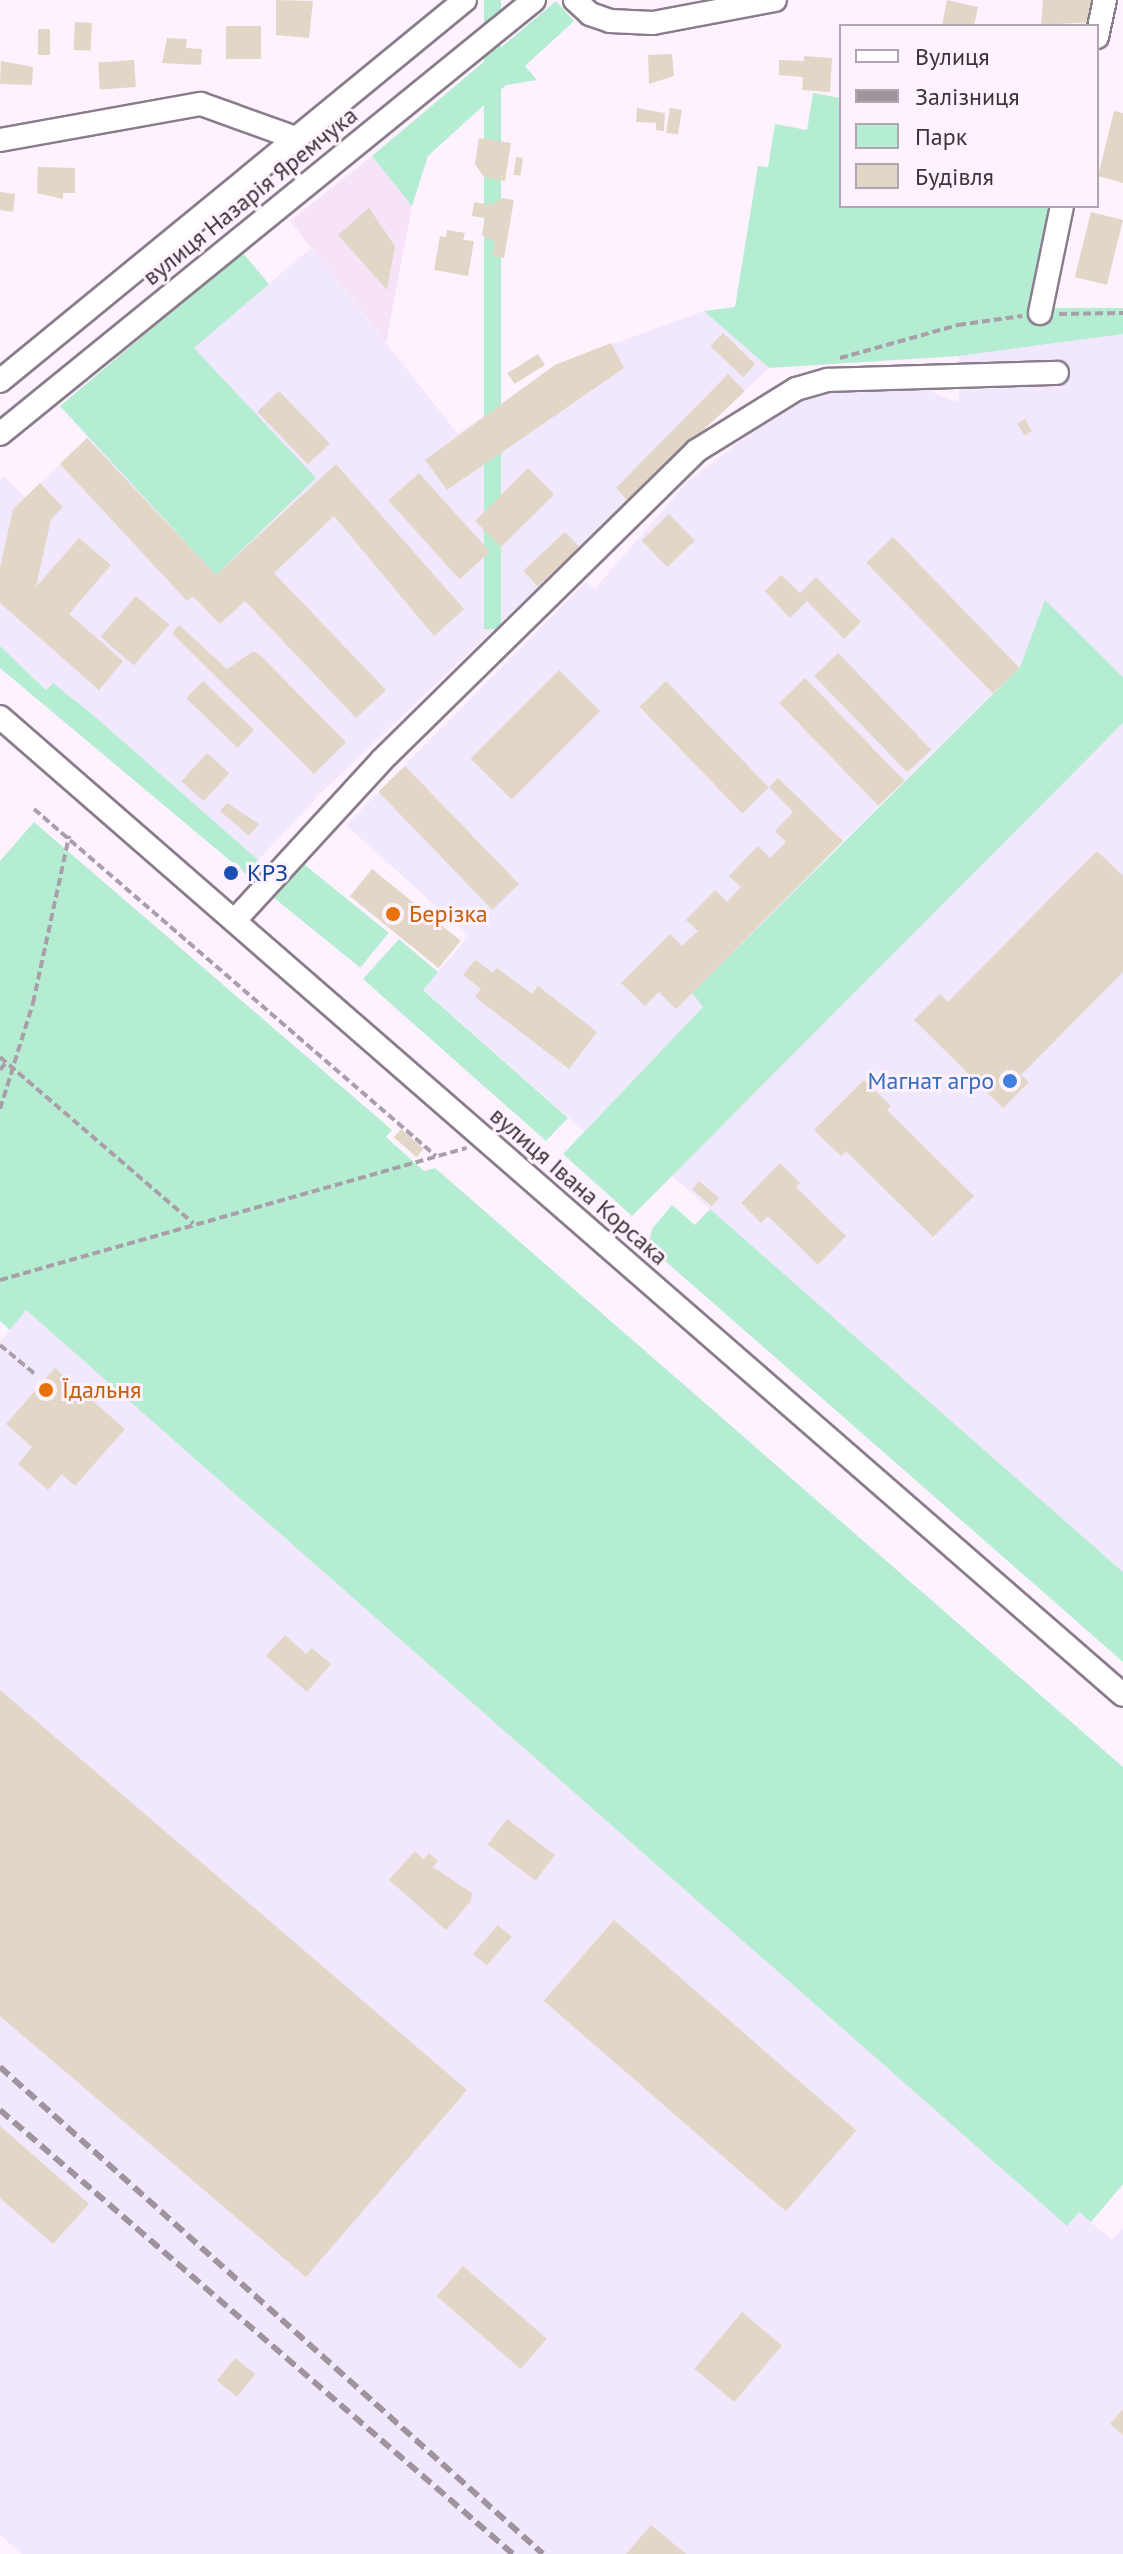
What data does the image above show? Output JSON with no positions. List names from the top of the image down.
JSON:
{
  "streets": {
    "street": ["вулиця Назарія Яремчука", "вулиця Івана Корсака"]
  },
  "places": [
    "КРЗ",
    "Берізка",
    "Магнат агро",
    "Їдальня"
  ],
  "legend": [
    "Вулиця",
    "Залізниця",
    "Парк",
    "Будівля"
  ]
}
